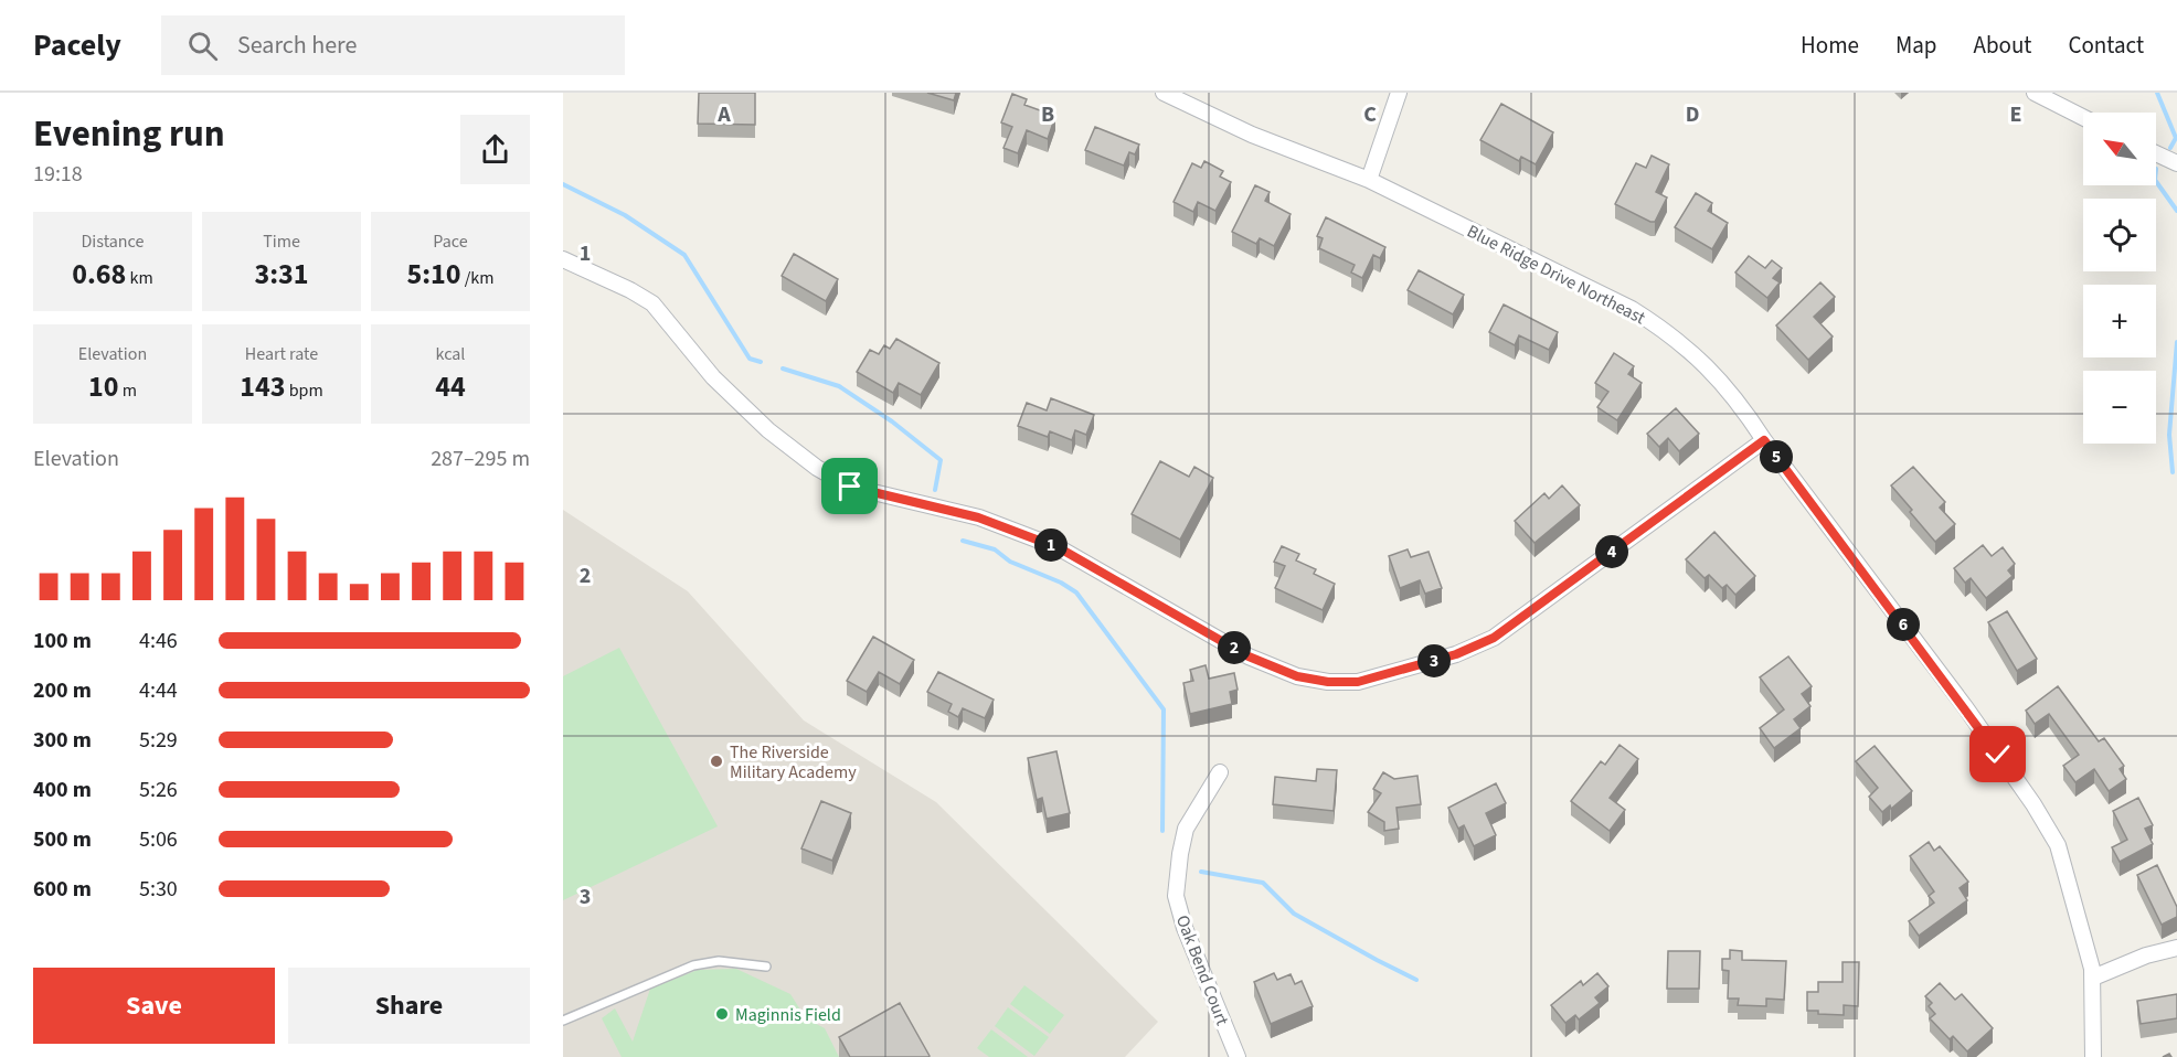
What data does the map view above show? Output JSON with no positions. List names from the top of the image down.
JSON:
{
  "streets": {
    "street": ["Blue Ridge Drive Northeast", "Oak Bend Court"]
  },
  "places": ["The Riverside Military Academy", "Maginnis Field"],
  "north": "top left",
  "page": {
    "header": "Pacely",
    "search": "Search here",
    "nav": [
      "Home",
      "Map",
      "About",
      "Contact"
    ],
    "heading": ["Evening run", "19:18"],
    "map_buttons": ["+", "−"],
    "stats": [
      ["Distance", "0.68 km"],
      ["Time", "3:31"],
      ["Pace", "5:10 /km"],
      ["Elevation", "10 m"],
      ["Heart rate", "143 bpm"],
      ["kcal", "44"]
    ],
    "chart": ["Elevation", "287–295 m"],
    "pins": [
      "5",
      "1",
      "4",
      "6",
      "2",
      "3"
    ],
    "list": [
      {
        "name": "100 m",
        "note": "4:46"
      },
      {
        "name": "200 m",
        "note": "4:44"
      },
      {
        "name": "300 m",
        "note": "5:29"
      },
      {
        "name": "400 m",
        "note": "5:26"
      },
      {
        "name": "500 m",
        "note": "5:06"
      },
      {
        "name": "600 m",
        "note": "5:30"
      }
    ],
    "buttons": ["Save", "Share"]
  },
  "grid": {
    "columns": [
      "A",
      "B",
      "C",
      "D",
      "E"
    ],
    "rows": ["1", "2", "3"]
  }
}
